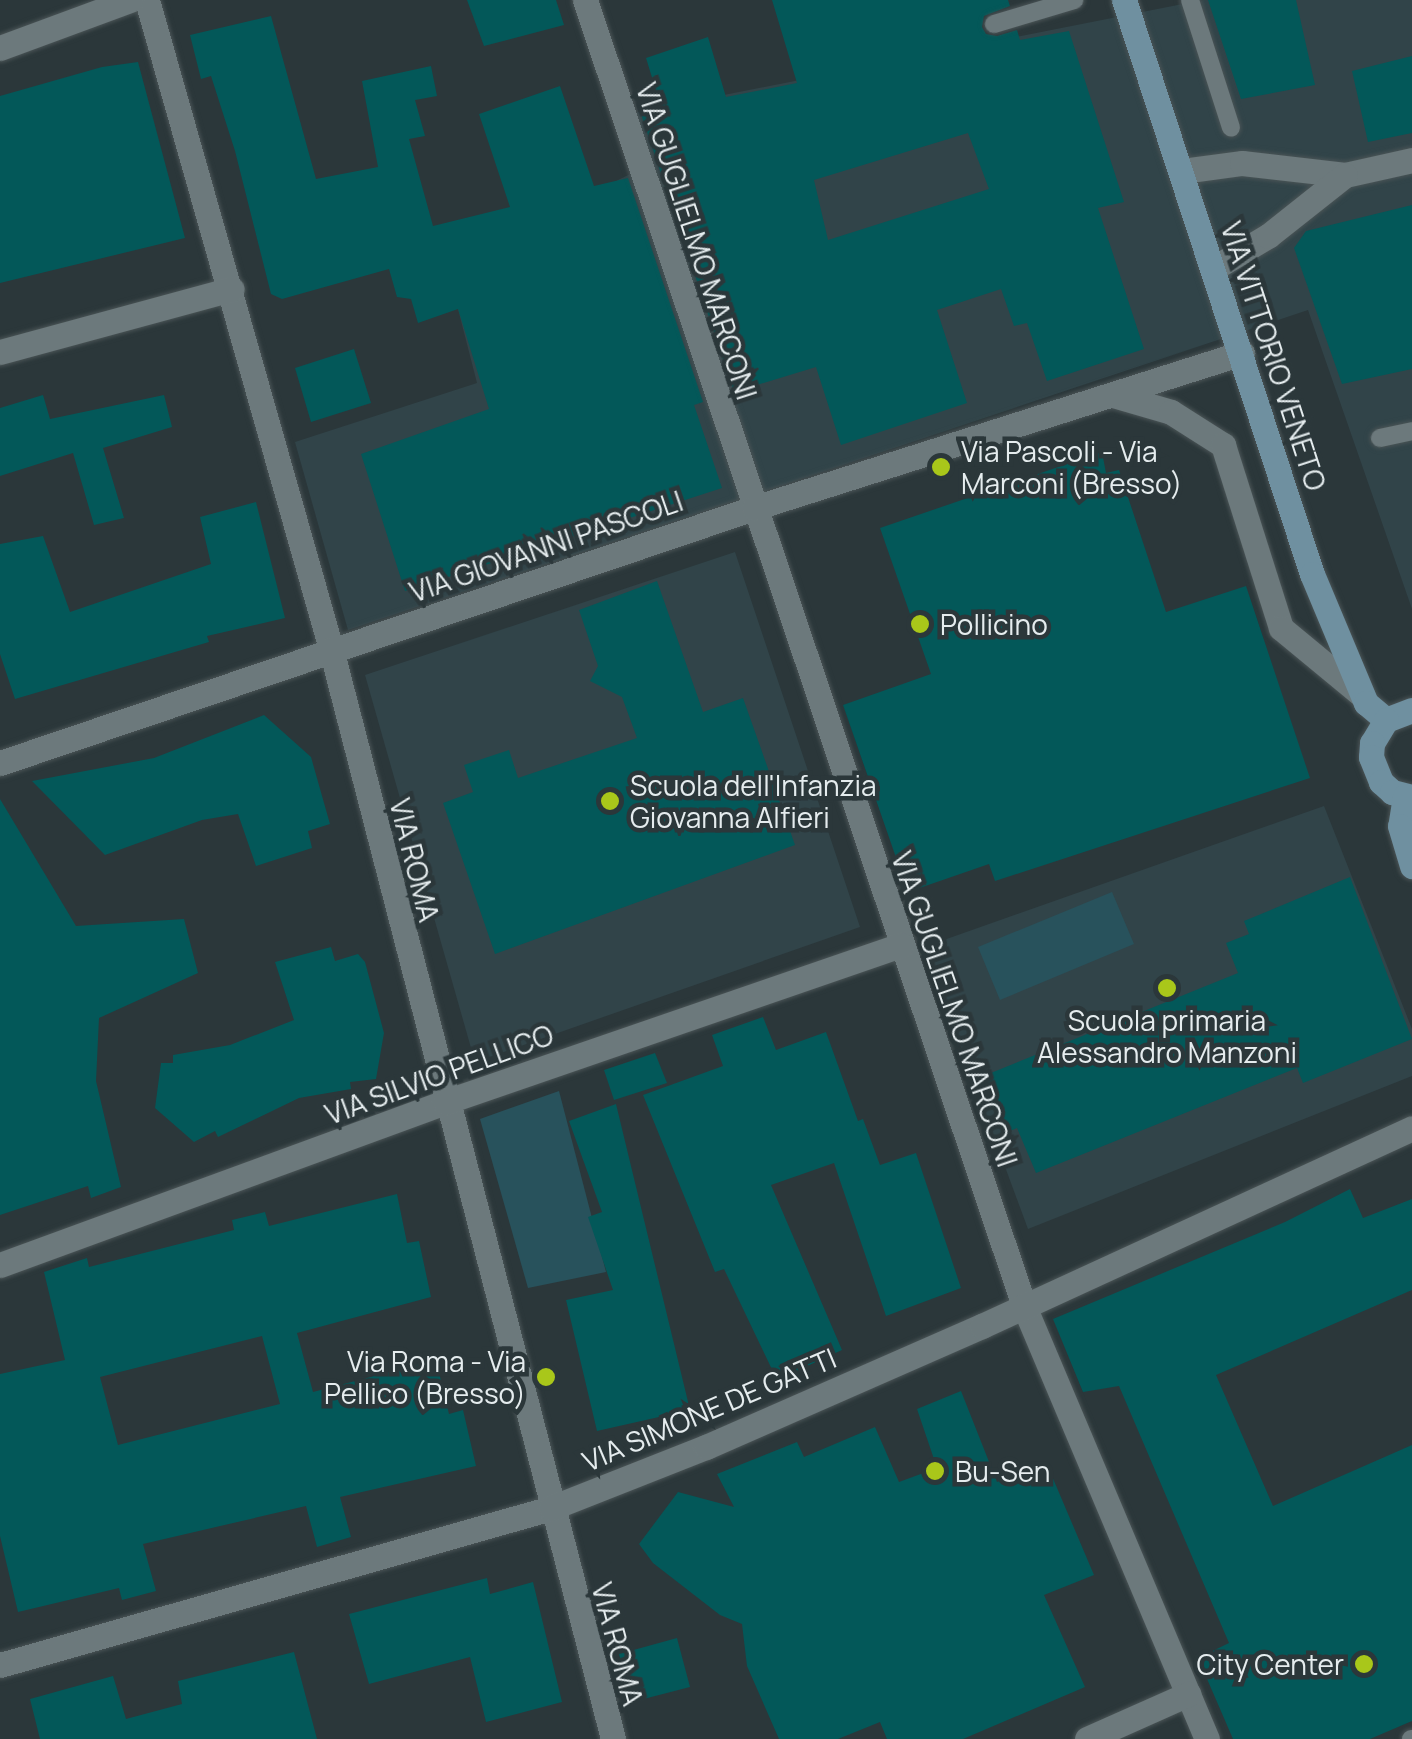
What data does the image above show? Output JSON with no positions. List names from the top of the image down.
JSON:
{
  "streets": {
    "main road": ["VIA VITTORIO VENETO"],
    "street": [
      "VIA GUGLIELMO MARCONI",
      "VIA GIOVANNI PASCOLI",
      "VIA ROMA",
      "VIA SILVIO PELLICO",
      "VIA SIMONE DE GATTI"
    ]
  },
  "crossings": [
    ["VIA GUGLIELMO MARCONI", "VIA GIOVANNI PASCOLI"],
    ["VIA GUGLIELMO MARCONI", "VIA SILVIO PELLICO"],
    ["VIA GUGLIELMO MARCONI", "VIA SIMONE DE GATTI"],
    ["VIA VITTORIO VENETO", "VIA GIOVANNI PASCOLI"],
    ["VIA GIOVANNI PASCOLI", "VIA ROMA"],
    ["VIA ROMA", "VIA SILVIO PELLICO"],
    ["VIA ROMA", "VIA SIMONE DE GATTI"]
  ],
  "places": [
    "Via Pascoli - Via Marconi (Bresso)",
    "Pollicino",
    "Scuola dell'Infanzia Giovanna Alfieri",
    "Scuola primaria Alessandro Manzoni",
    "Via Roma - Via Pellico (Bresso)",
    "Bu-Sen",
    "City Center"
  ]
}
